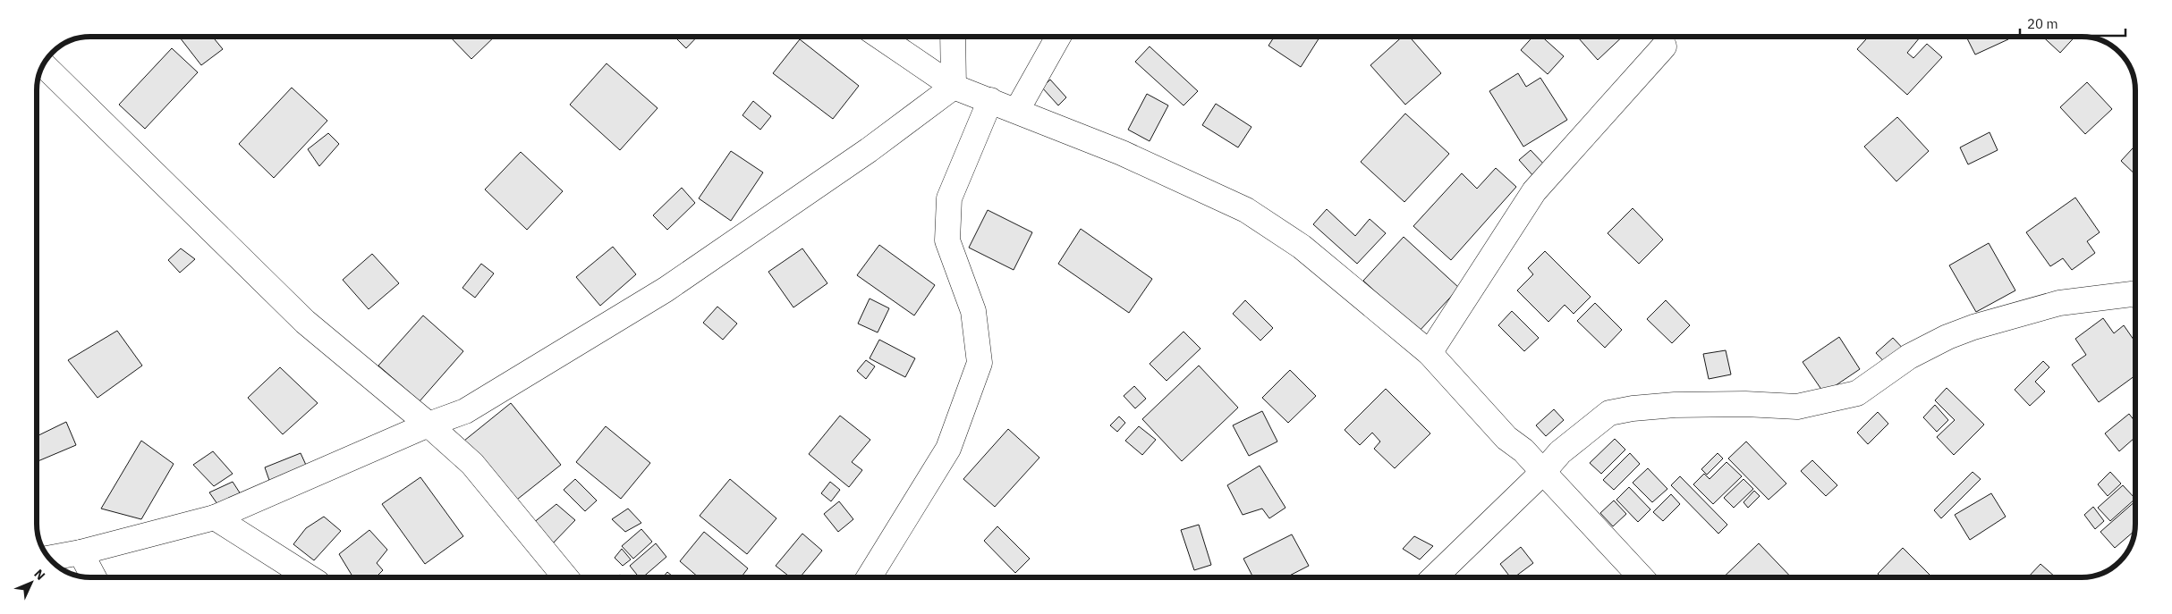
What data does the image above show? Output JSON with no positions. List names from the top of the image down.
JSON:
{
  "scale_bar": "20 m",
  "north": "top right"
}
